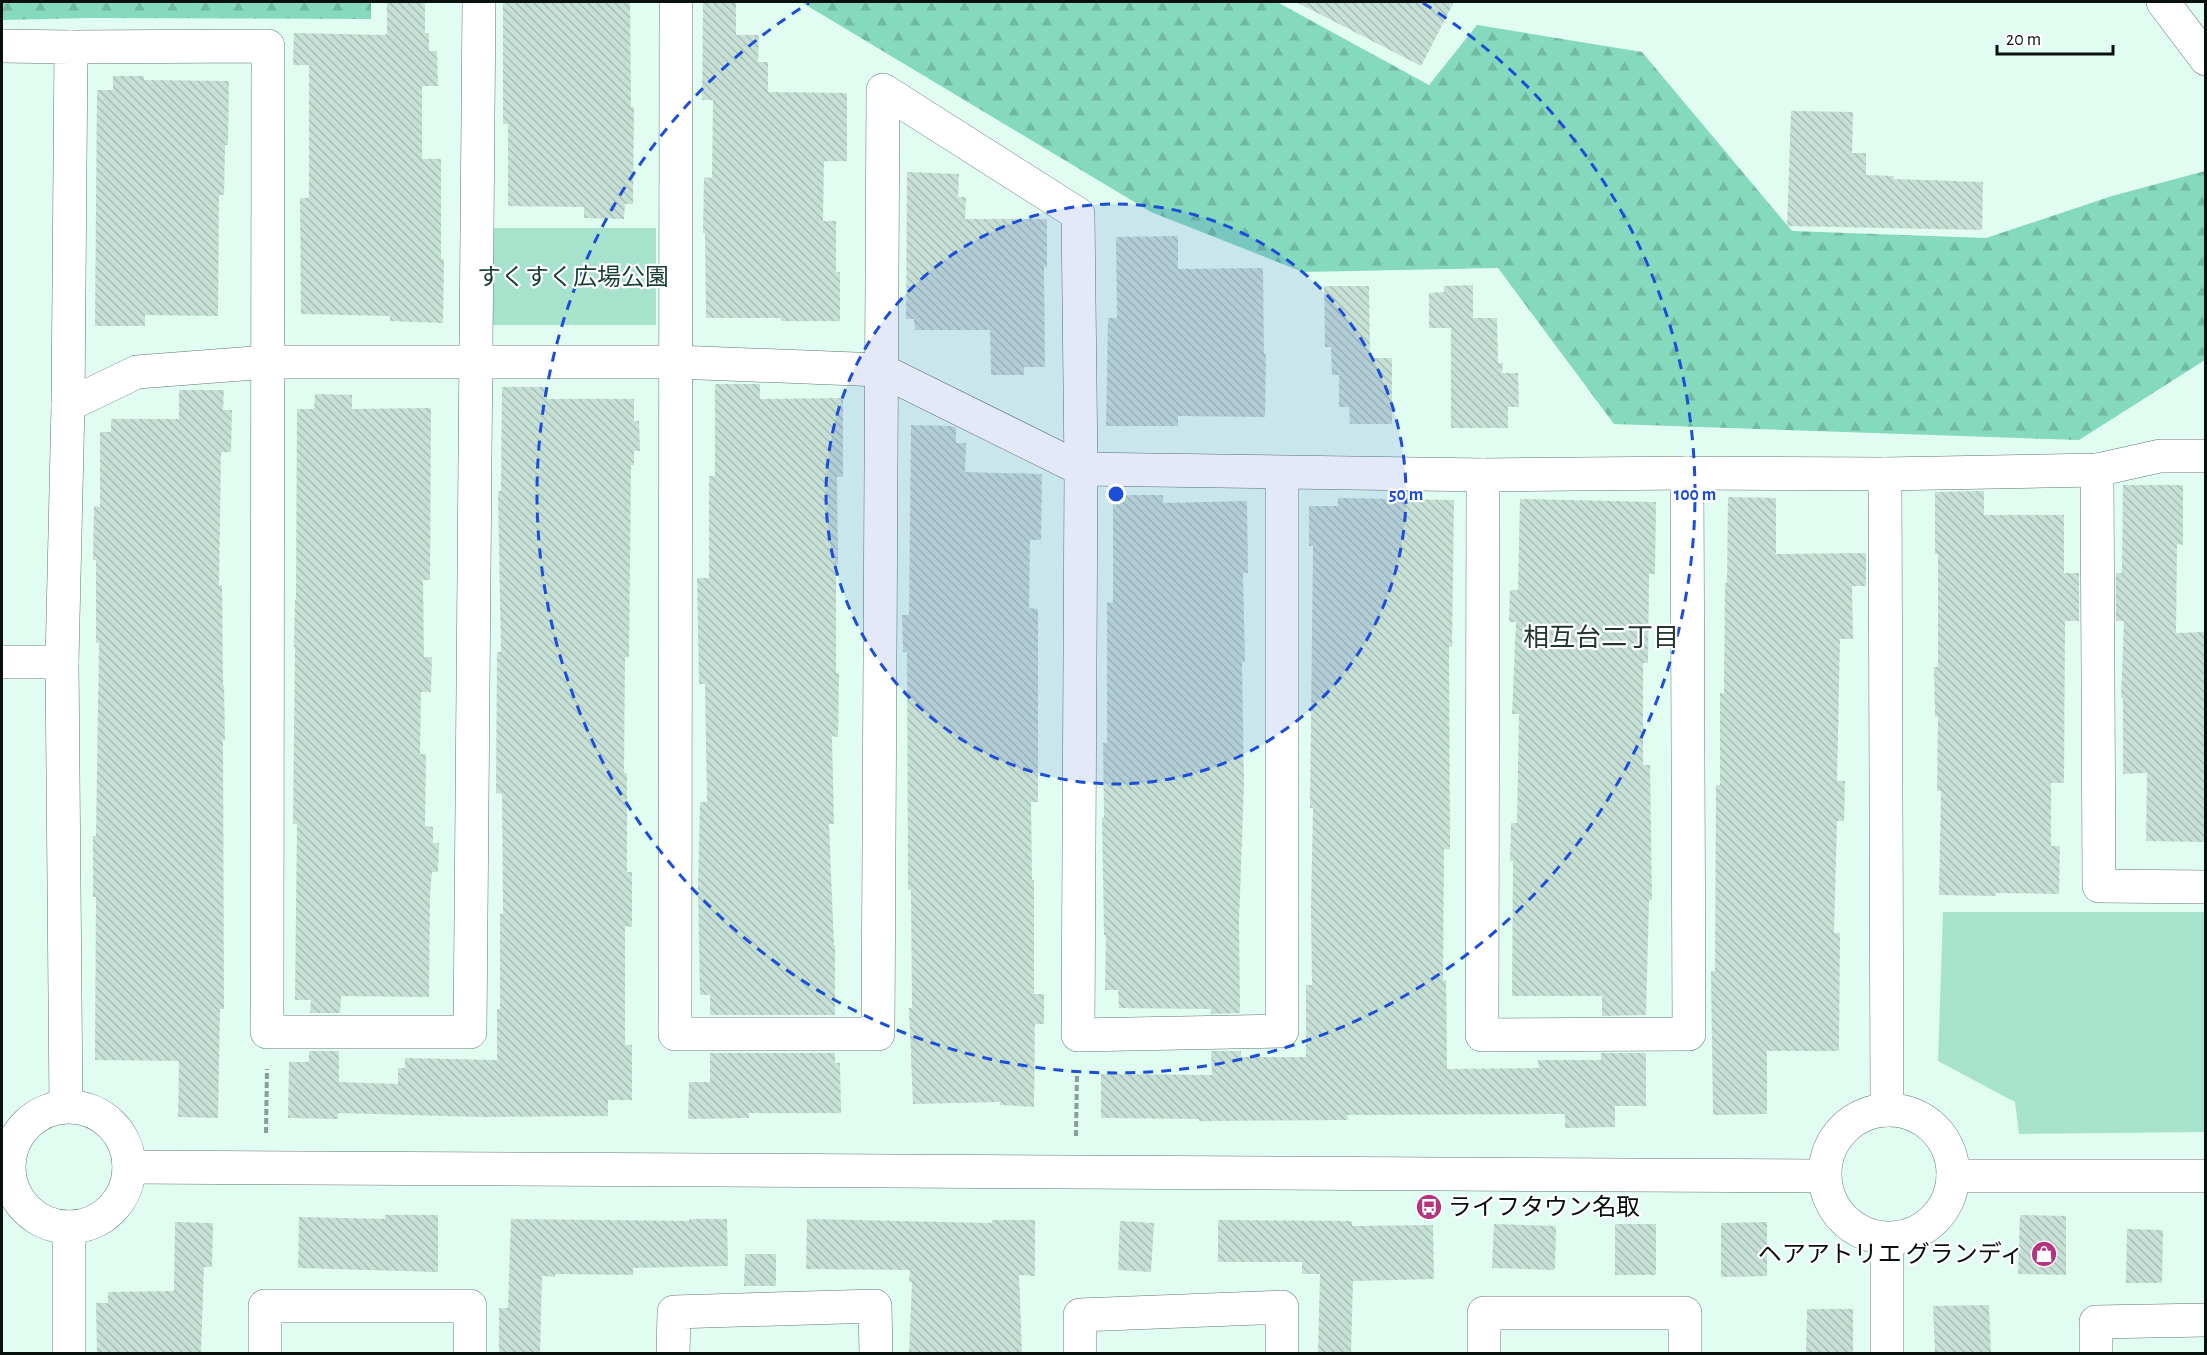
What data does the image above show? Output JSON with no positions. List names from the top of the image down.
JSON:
{
  "districts": ["相互台二丁目"],
  "parks": ["すくすく広場公園"],
  "places": {
    "bus stop": ["ライフタウン名取"],
    "shop": ["ヘアアトリエ グランディ"]
  },
  "scale_bar": "20 m",
  "rings": ["50 m", "100 m"]
}
